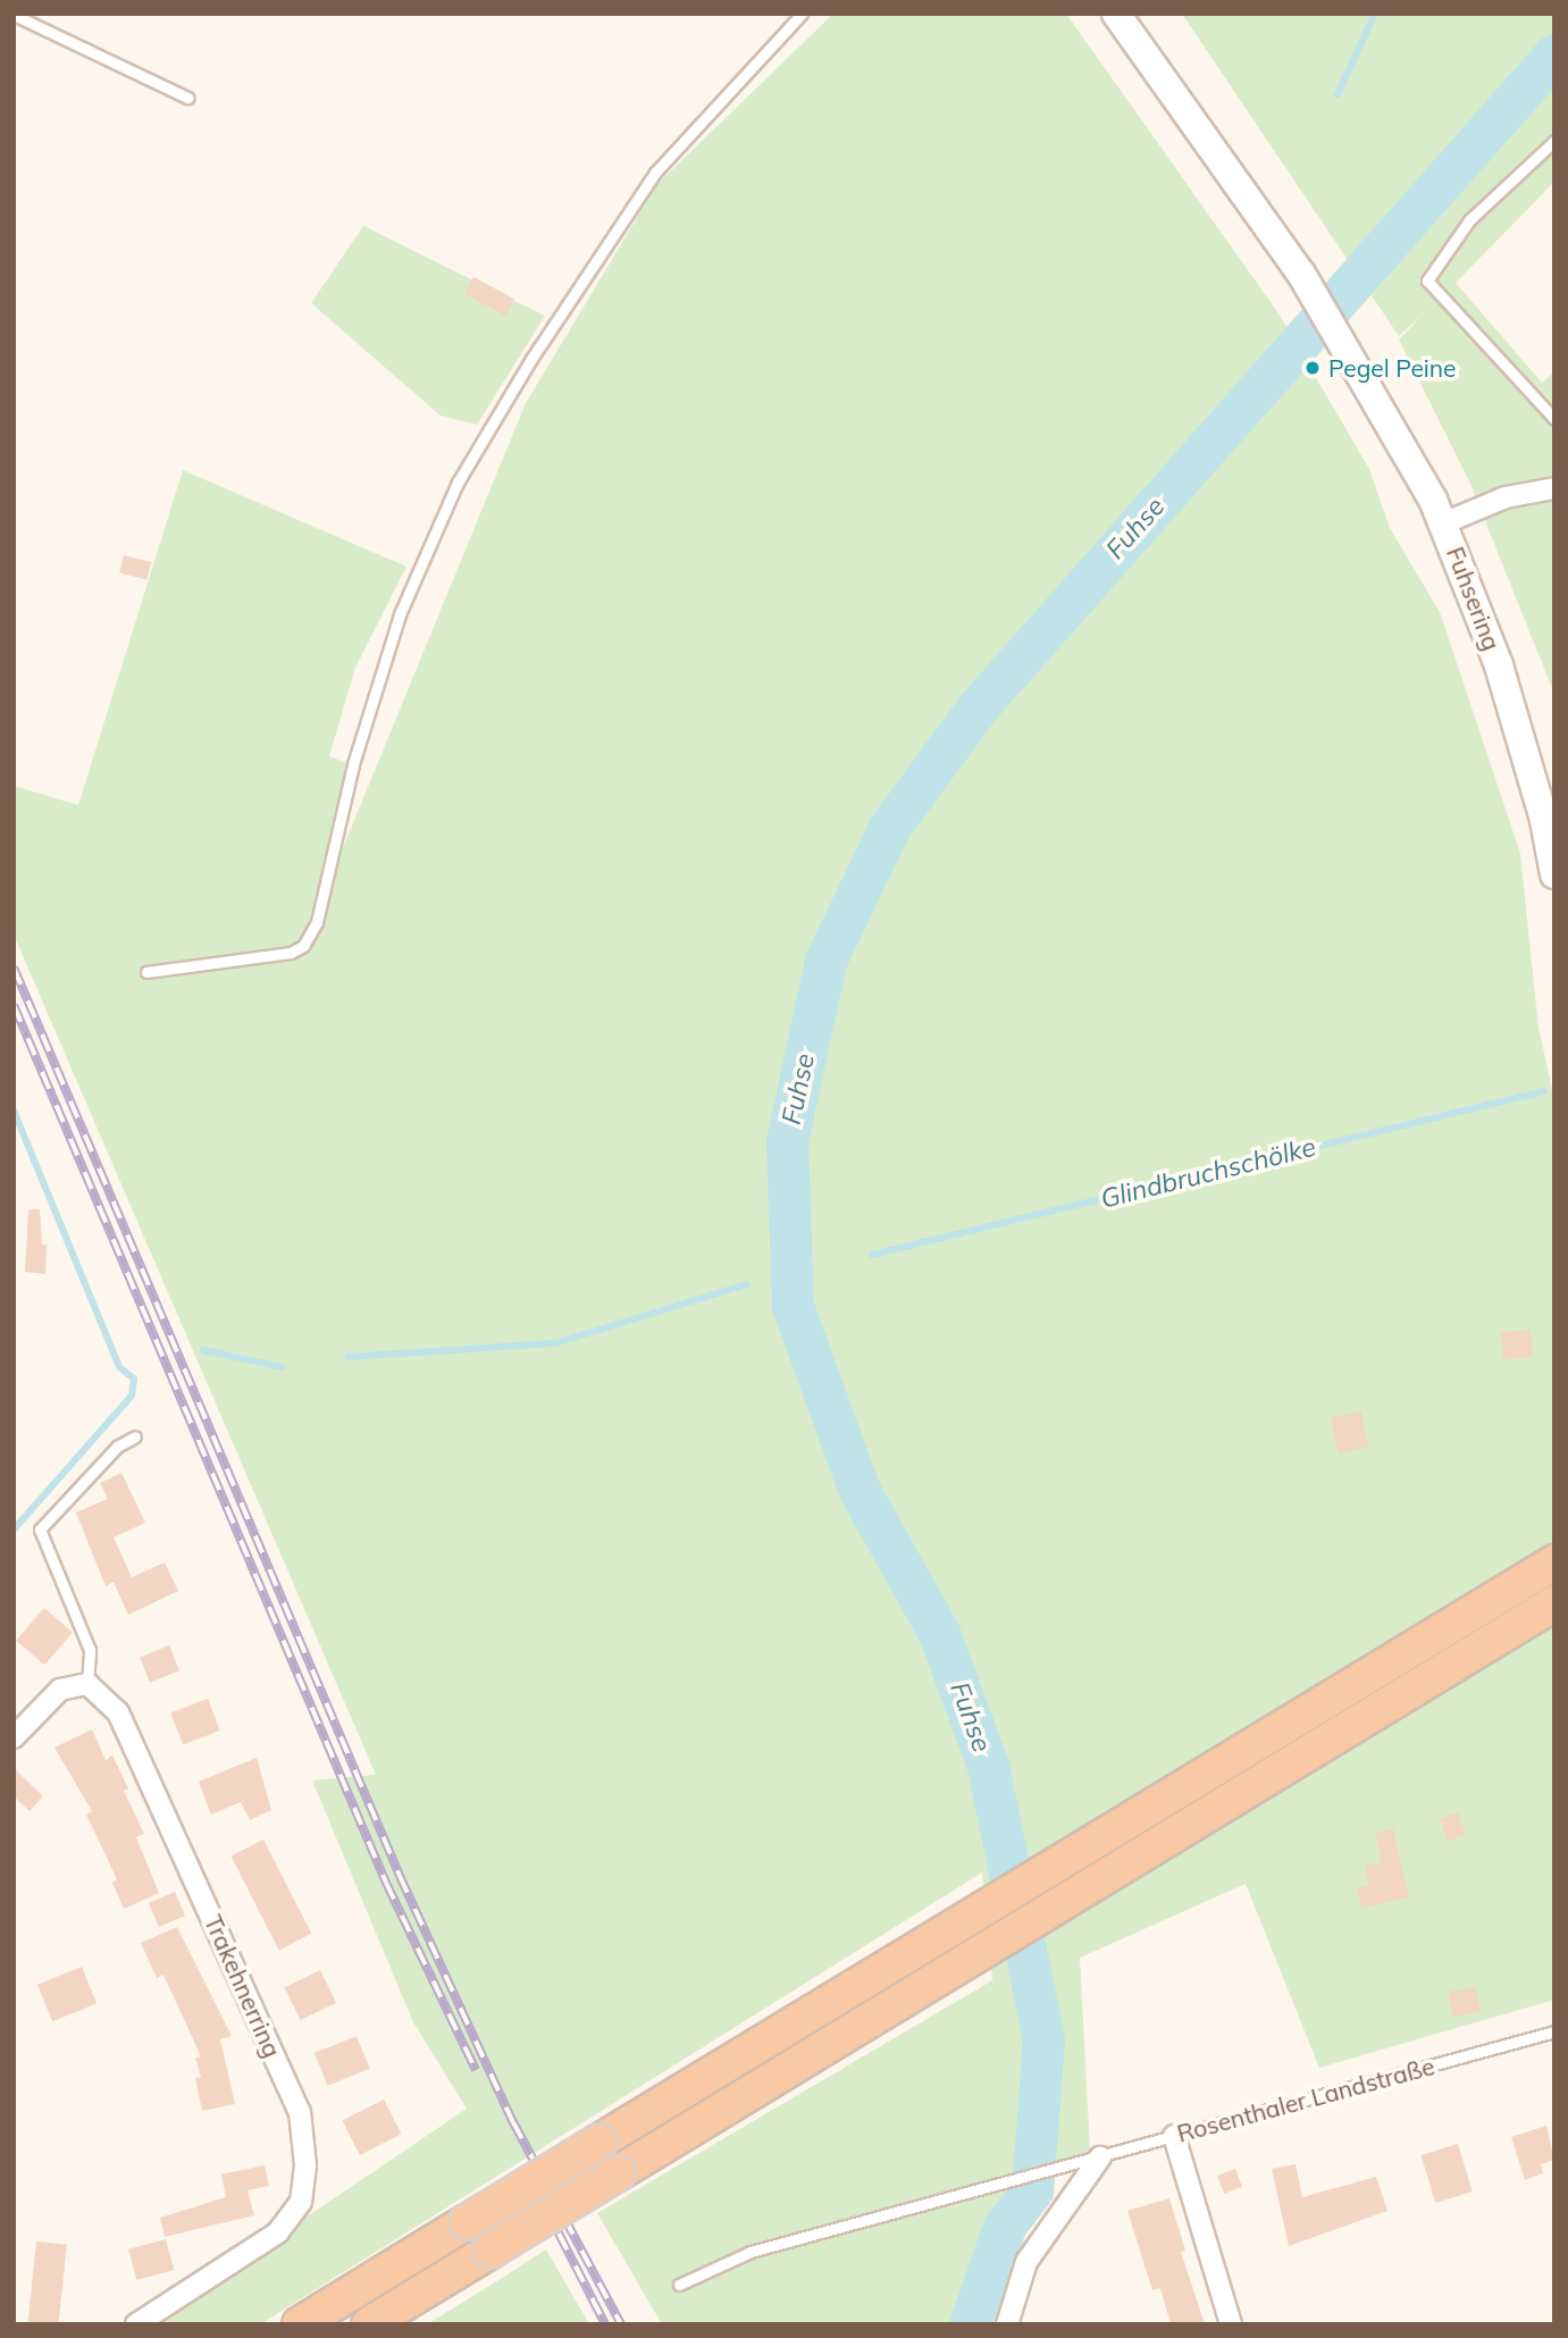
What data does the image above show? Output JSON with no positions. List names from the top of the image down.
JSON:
{
  "streets": {
    "main road": ["Fuhsering"],
    "street": ["Trakehnerring"],
    "lane": ["Rosenthaler Landstraße"]
  },
  "water": ["Fuhse", "Glindbruchschölke"],
  "places": ["Pegel Peine"]
}
